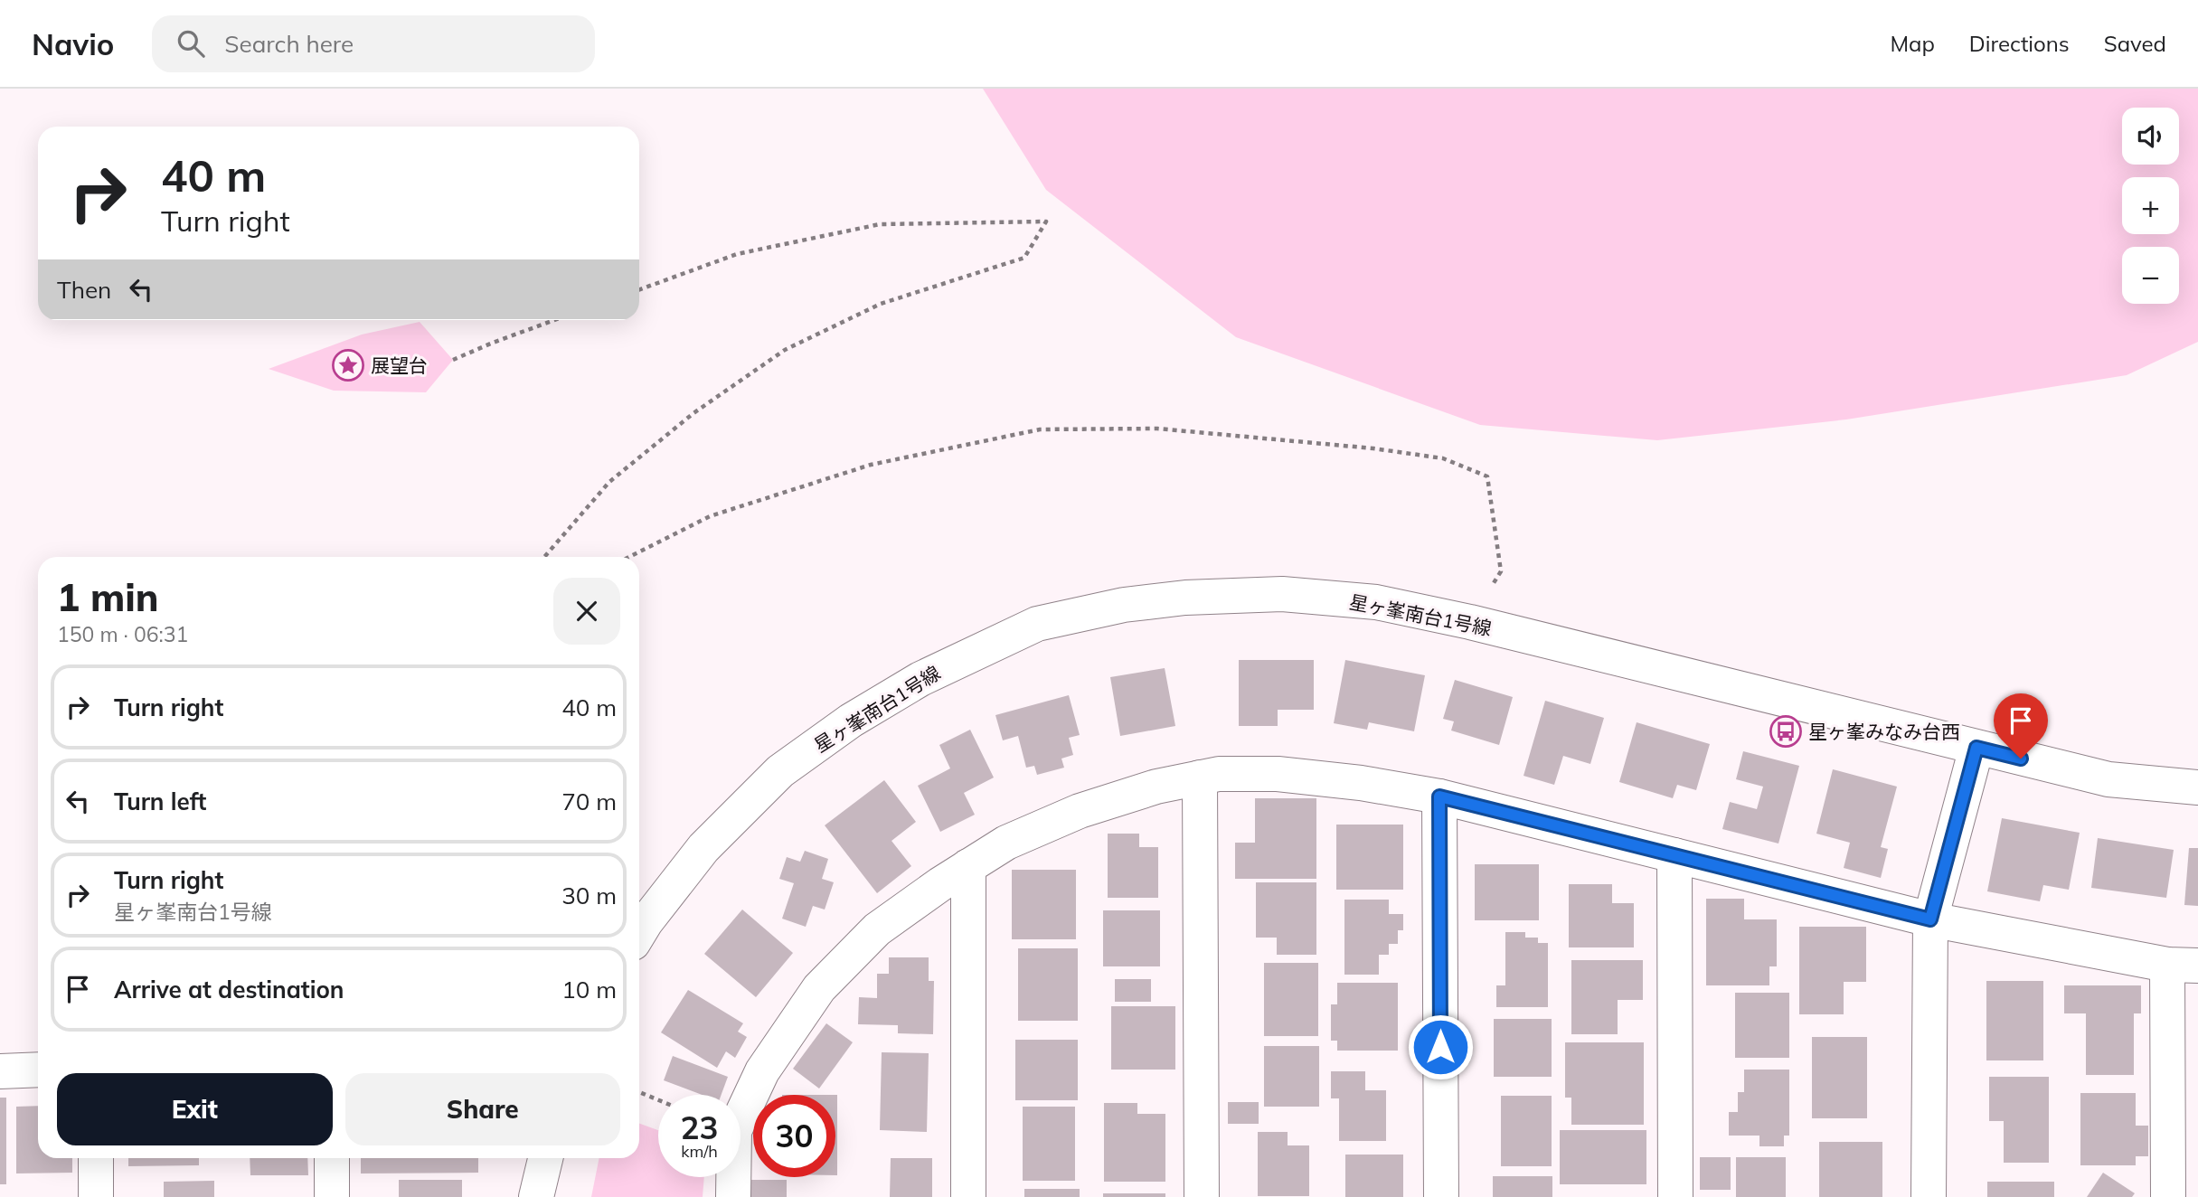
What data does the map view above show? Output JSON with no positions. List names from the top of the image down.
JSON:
{
  "streets": {
    "street": ["星ヶ峯南台1号線"]
  },
  "places": {
    "place": ["展望台"],
    "bus stop": ["星ヶ峯みなみ台西"]
  },
  "page": {
    "header": "Navio",
    "search": "Search here",
    "nav": ["Map", "Directions", "Saved"],
    "map_buttons": ["+", "−"],
    "turn": ["40 m", "Turn right"],
    "then": "Then",
    "heading": ["1 min", "150 m · 06:31"],
    "list": [
      {
        "name": "Turn right",
        "value": "40 m"
      },
      {
        "name": "Turn left",
        "value": "70 m"
      },
      {
        "name": "Turn right",
        "note": "星ヶ峯南台1号線",
        "value": "30 m"
      },
      {
        "name": "Arrive at destination",
        "value": "10 m"
      }
    ],
    "buttons": ["Exit", "Share"],
    "speed": "23 km/h",
    "limit": "30"
  }
}
